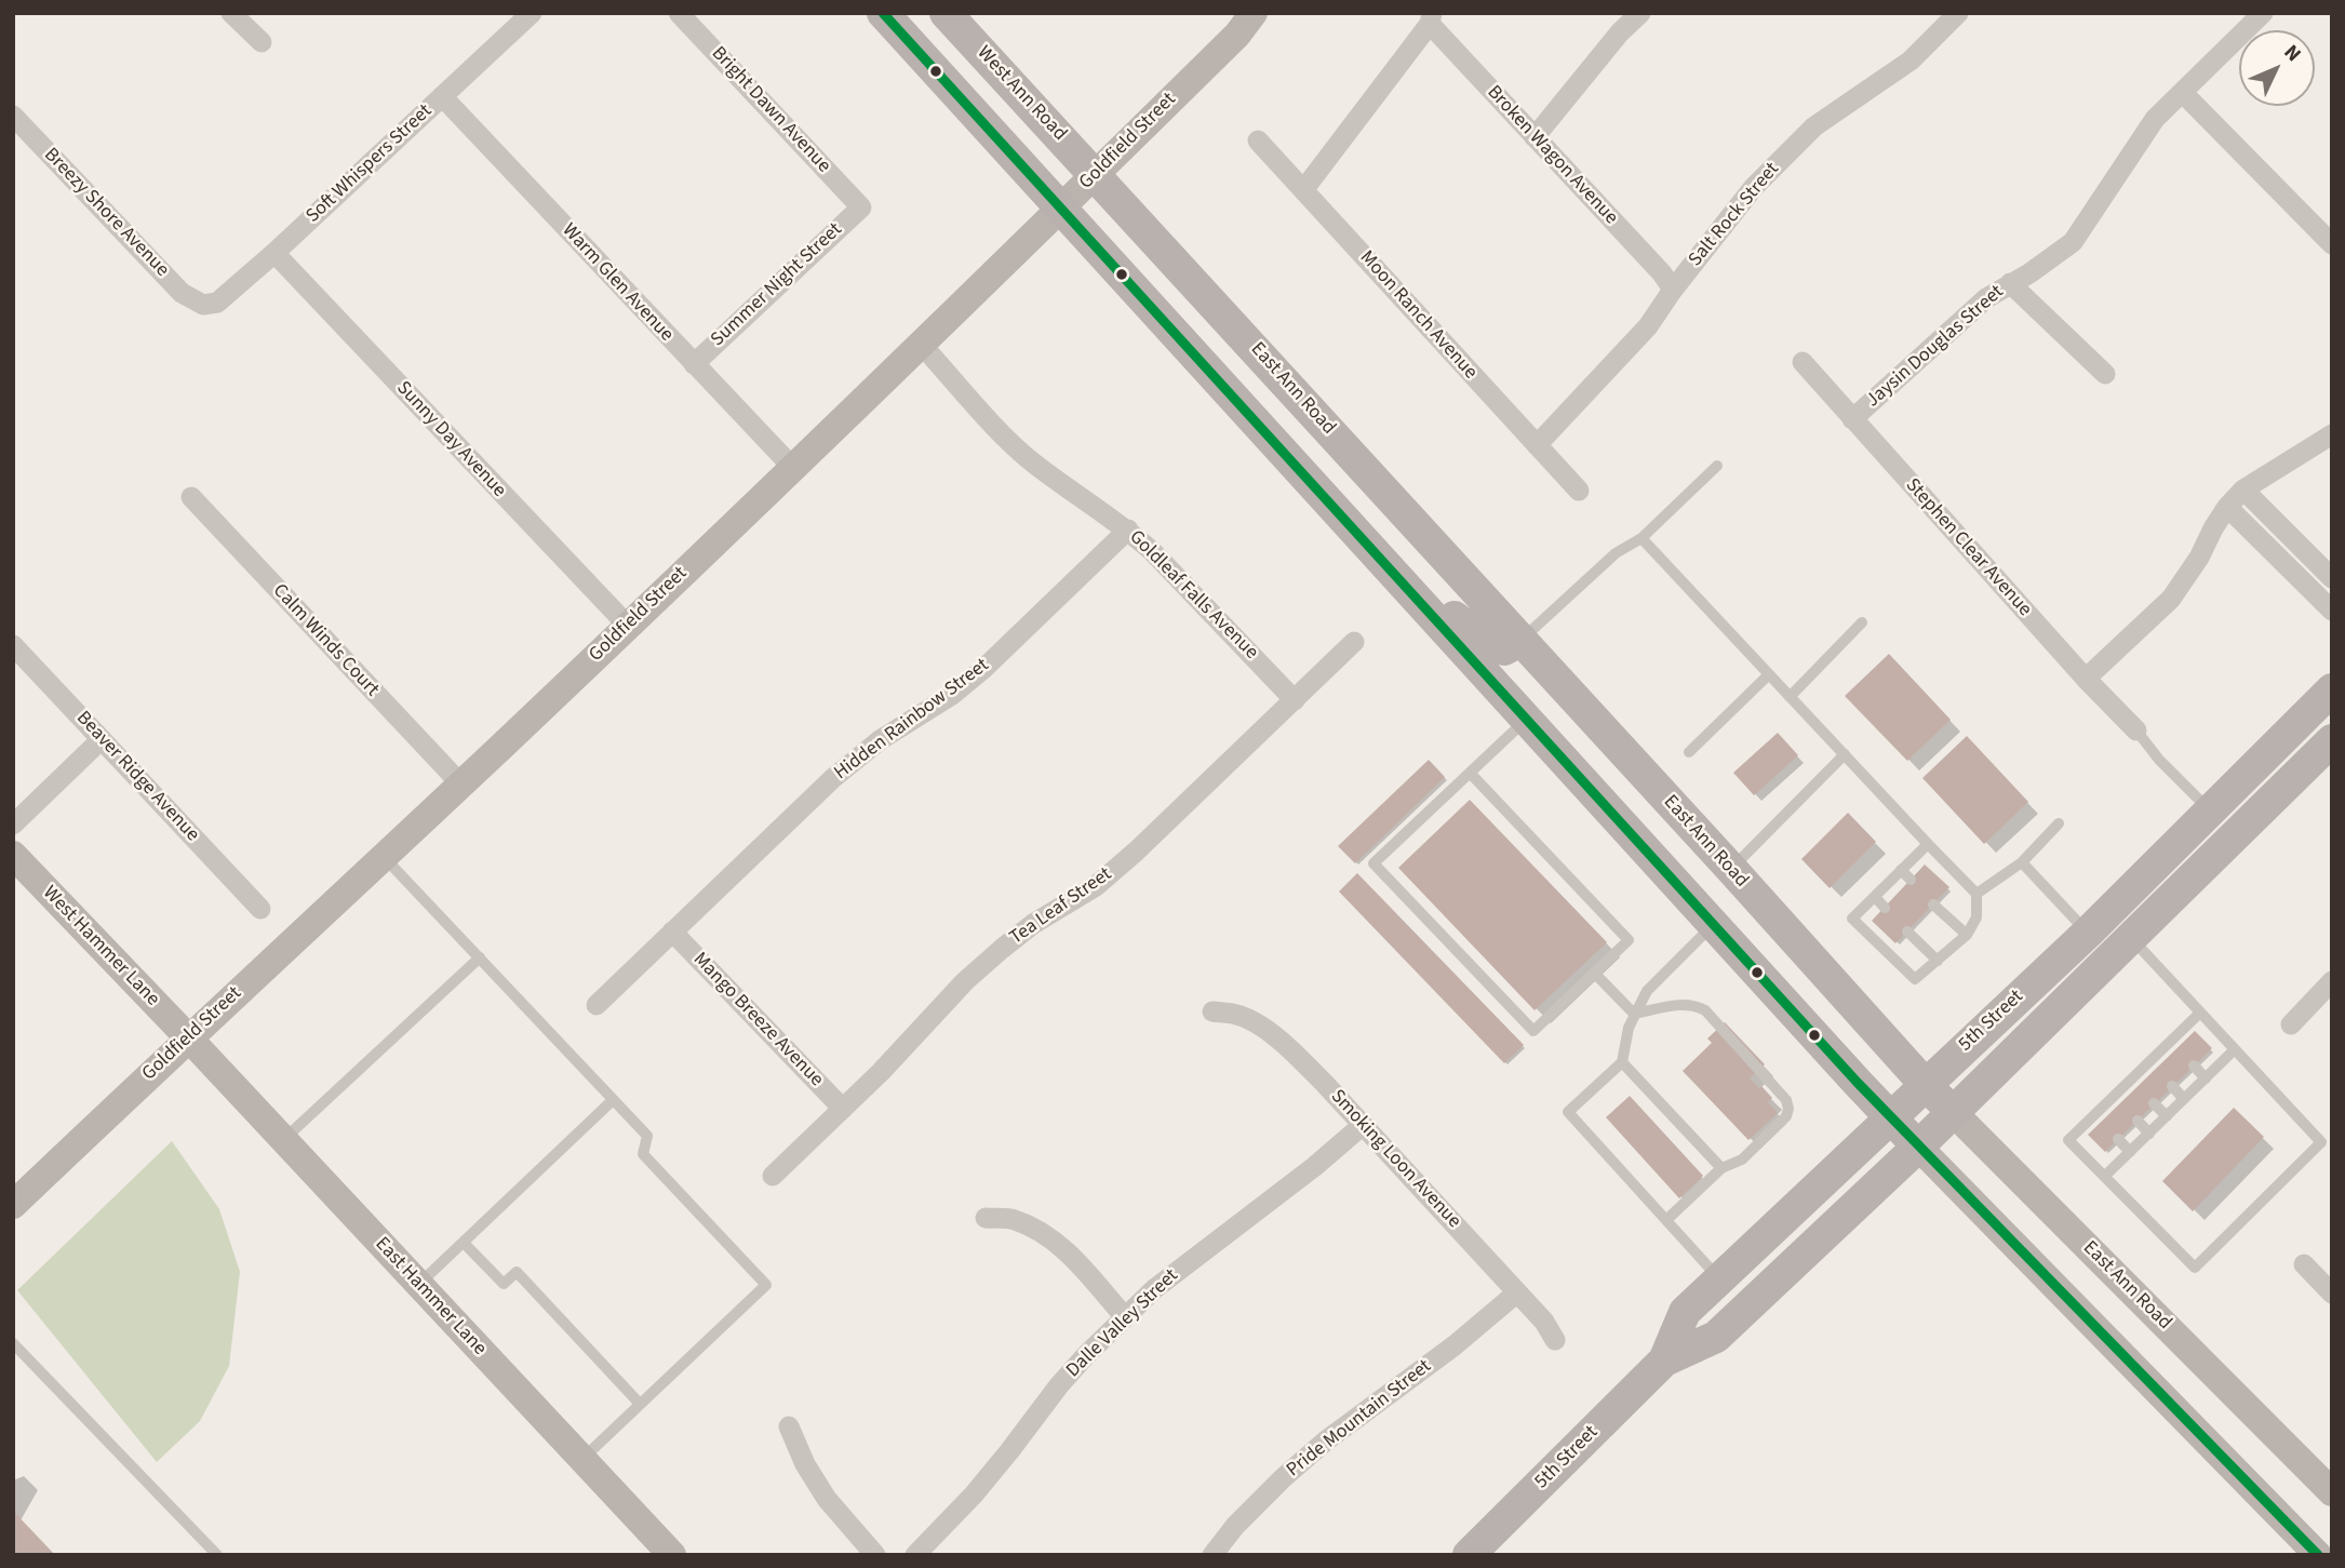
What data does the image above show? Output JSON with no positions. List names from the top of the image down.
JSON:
{
  "streets": {
    "main road": ["West Ann Road", "East Ann Road", "5th Street"],
    "street": [
      "Bright Dawn Avenue",
      "Goldfield Street",
      "Broken Wagon Avenue",
      "Soft Whispers Street",
      "Breezy Shore Avenue",
      "Salt Rock Street",
      "Warm Glen Avenue",
      "Summer Night Street",
      "Moon Ranch Avenue",
      "Jaysin Douglas Street",
      "Sunny Day Avenue",
      "Stephen Clear Avenue",
      "Goldleaf Falls Avenue",
      "Calm Winds Court",
      "Hidden Rainbow Street",
      "Beaver Ridge Avenue",
      "Tea Leaf Street",
      "West Hammer Lane",
      "Mango Breeze Avenue",
      "Smoking Loon Avenue",
      "East Hammer Lane",
      "Dalle Valley Street",
      "Pride Mountain Street"
    ]
  },
  "crossings": [
    ["West Ann Road", "Goldfield Street"],
    ["West Ann Road", "East Ann Road"],
    ["Bright Dawn Avenue", "Summer Night Street"],
    ["Goldfield Street", "Warm Glen Avenue"],
    ["Goldfield Street", "East Ann Road"],
    ["Goldfield Street", "Sunny Day Avenue"],
    ["Goldfield Street", "Goldleaf Falls Avenue"],
    ["Goldfield Street", "Calm Winds Court"],
    ["Goldfield Street", "West Hammer Lane"],
    ["Goldfield Street", "East Hammer Lane"],
    ["Broken Wagon Avenue", "Salt Rock Street"],
    ["Soft Whispers Street", "Breezy Shore Avenue"],
    ["Soft Whispers Street", "Warm Glen Avenue"],
    ["Soft Whispers Street", "Sunny Day Avenue"],
    ["Salt Rock Street", "Moon Ranch Avenue"],
    ["Warm Glen Avenue", "Summer Night Street"],
    ["Jaysin Douglas Street", "Stephen Clear Avenue"],
    ["East Ann Road", "5th Street"],
    ["Goldleaf Falls Avenue", "Hidden Rainbow Street"],
    ["Goldleaf Falls Avenue", "Tea Leaf Street"],
    ["Hidden Rainbow Street", "Mango Breeze Avenue"],
    ["Tea Leaf Street", "Mango Breeze Avenue"],
    ["West Hammer Lane", "East Hammer Lane"],
    ["Smoking Loon Avenue", "Dalle Valley Street"],
    ["Smoking Loon Avenue", "Pride Mountain Street"]
  ],
  "north": "top right"
}
